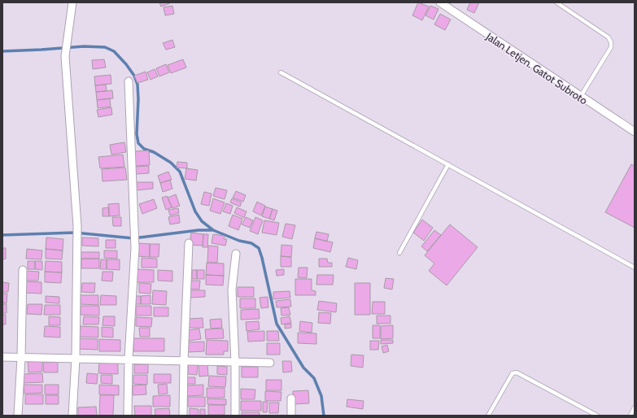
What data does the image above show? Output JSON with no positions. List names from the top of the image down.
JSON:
{
  "streets": {
    "street": ["Jalan Letjen. Gatot Subroto"]
  }
}
